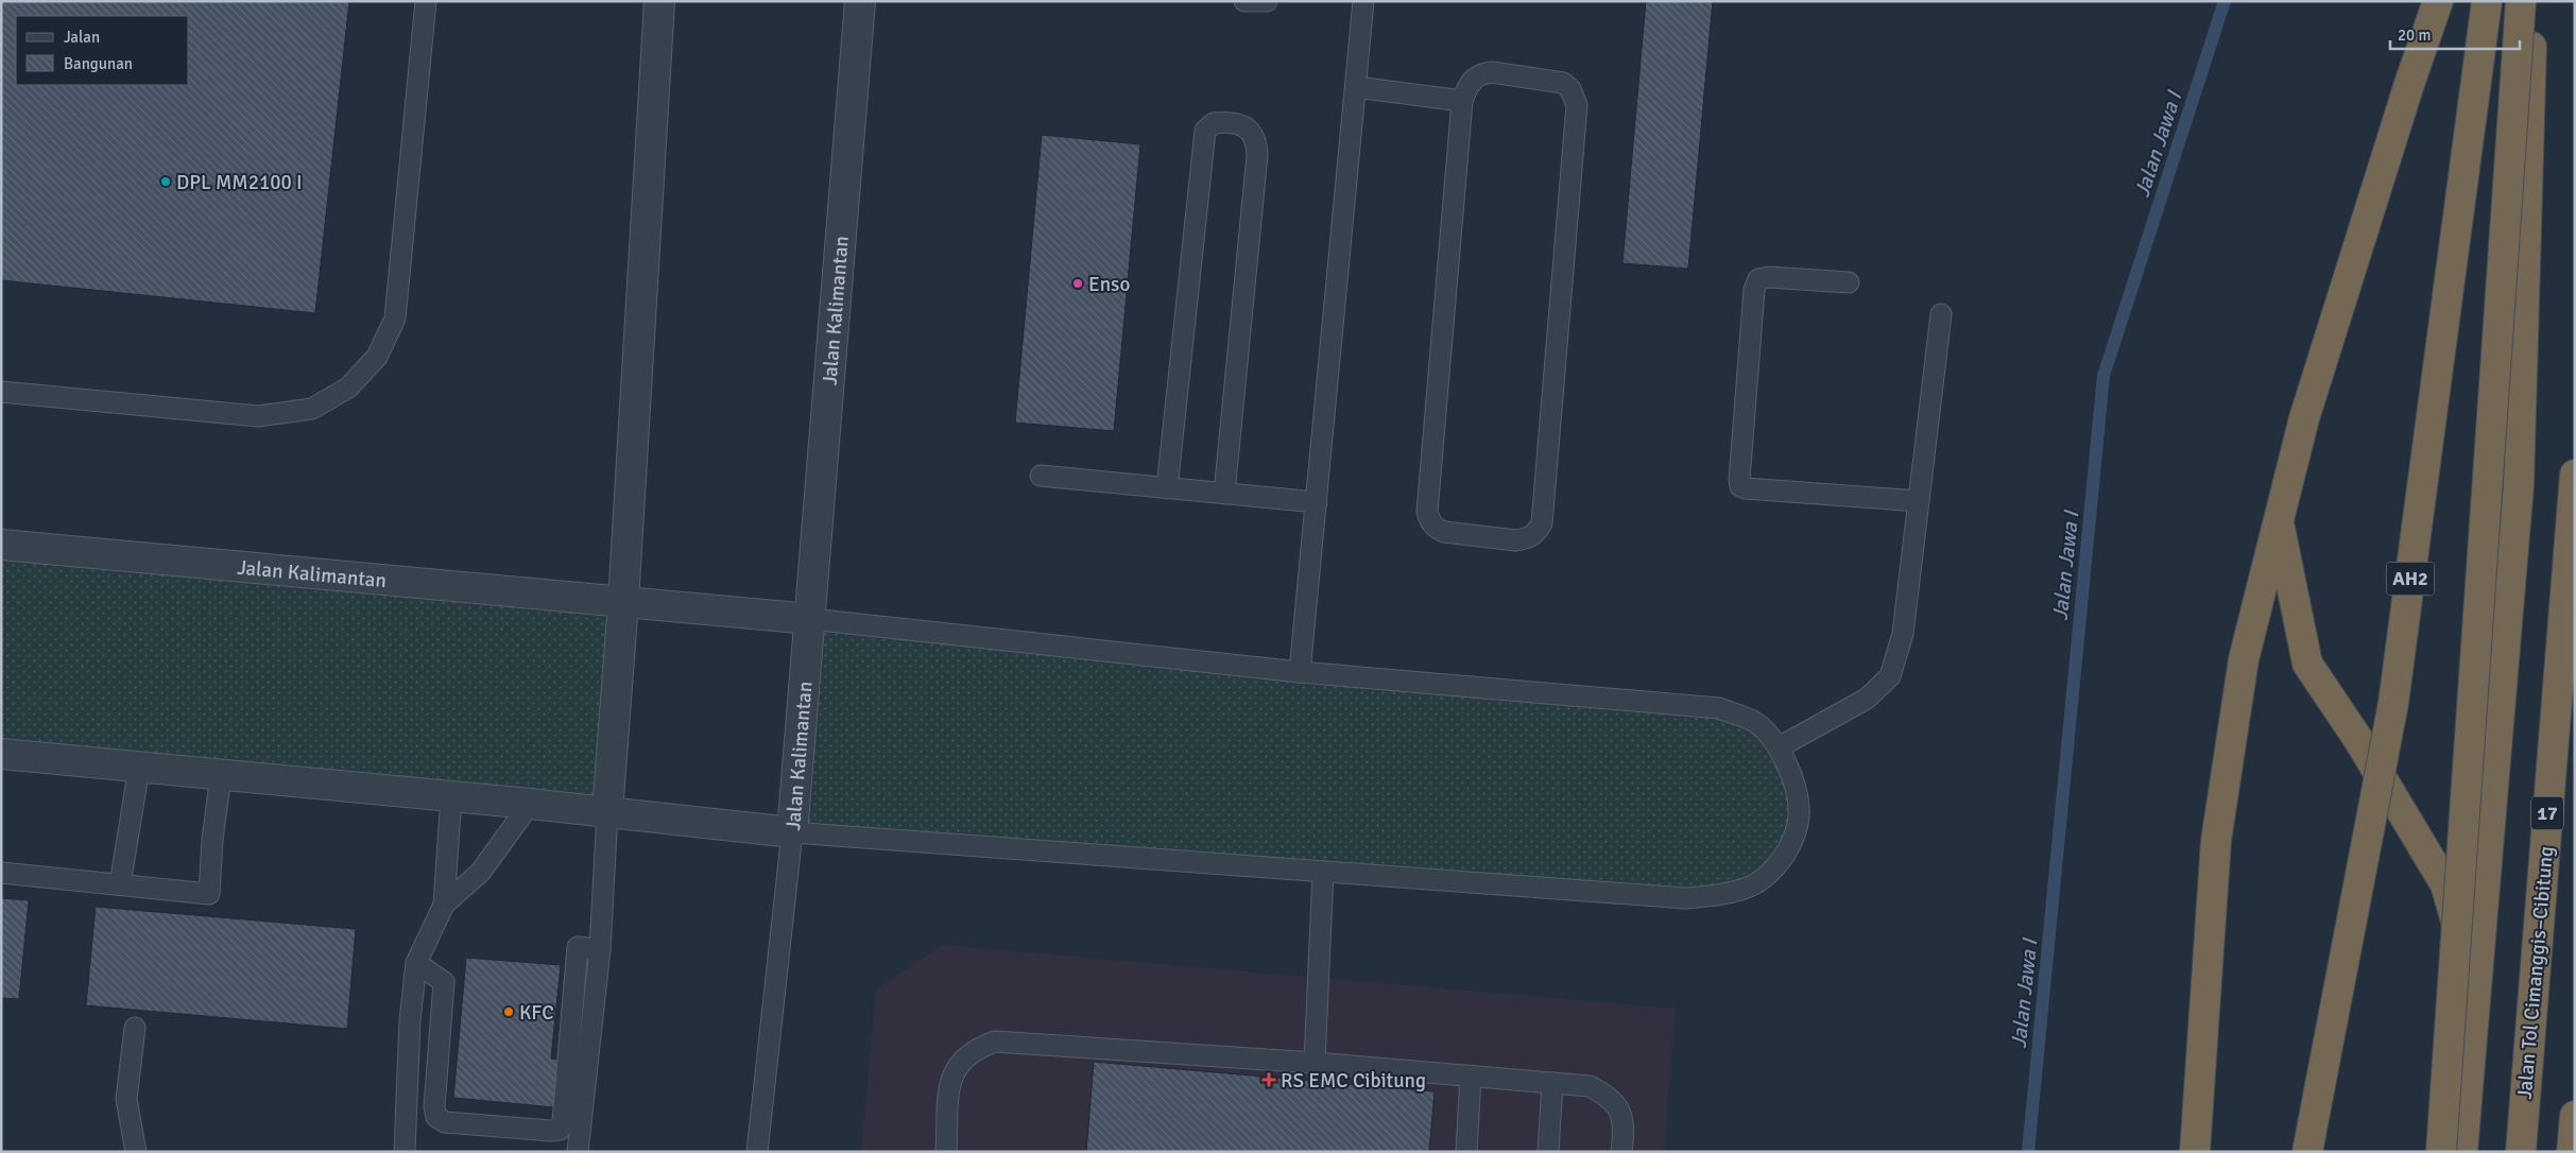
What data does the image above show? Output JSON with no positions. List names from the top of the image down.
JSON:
{
  "streets": {
    "highway": ["AH2", "17", "Jalan Tol Cimanggis–Cibitung"],
    "street": ["Jalan Kalimantan"]
  },
  "water": ["Jalan Jawa I"],
  "places": {
    "other": ["DPL MM2100 I", "Enso", "KFC"],
    "health": ["RS EMC Cibitung"]
  },
  "legend": ["Jalan", "Bangunan"],
  "scale_bar": "20 m"
}
